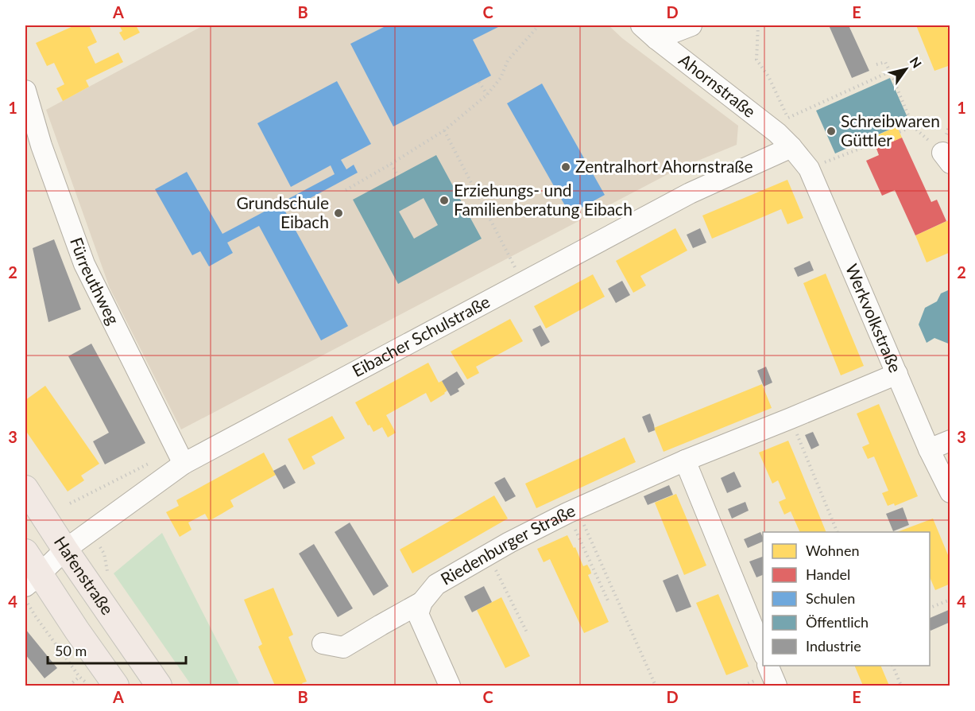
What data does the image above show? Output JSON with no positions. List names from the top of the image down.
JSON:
{
  "streets": {
    "main road": ["Hafenstraße"],
    "street": [
      "Ahornstraße",
      "Fürreuthweg",
      "Werkvolkstraße",
      "Eibacher Schulstraße",
      "Riedenburger Straße"
    ]
  },
  "crossings": [
    ["Ahornstraße", "Werkvolkstraße"],
    ["Ahornstraße", "Eibacher Schulstraße"],
    ["Fürreuthweg", "Eibacher Schulstraße"],
    ["Werkvolkstraße", "Eibacher Schulstraße"],
    ["Werkvolkstraße", "Riedenburger Straße"],
    ["Eibacher Schulstraße", "Hafenstraße"]
  ],
  "places": [
    "Schreibwaren Güttler",
    "Zentralhort Ahornstraße",
    "Erziehungs- und Familienberatung Eibach",
    "Grundschule Eibach"
  ],
  "legend": [
    "Wohnen",
    "Handel",
    "Schulen",
    "Öffentlich",
    "Industrie"
  ],
  "scale_bar": "50 m",
  "north": "top right",
  "grid": {
    "columns": [
      "A",
      "B",
      "C",
      "D",
      "E"
    ],
    "rows": [
      "1",
      "2",
      "3",
      "4"
    ]
  }
}
